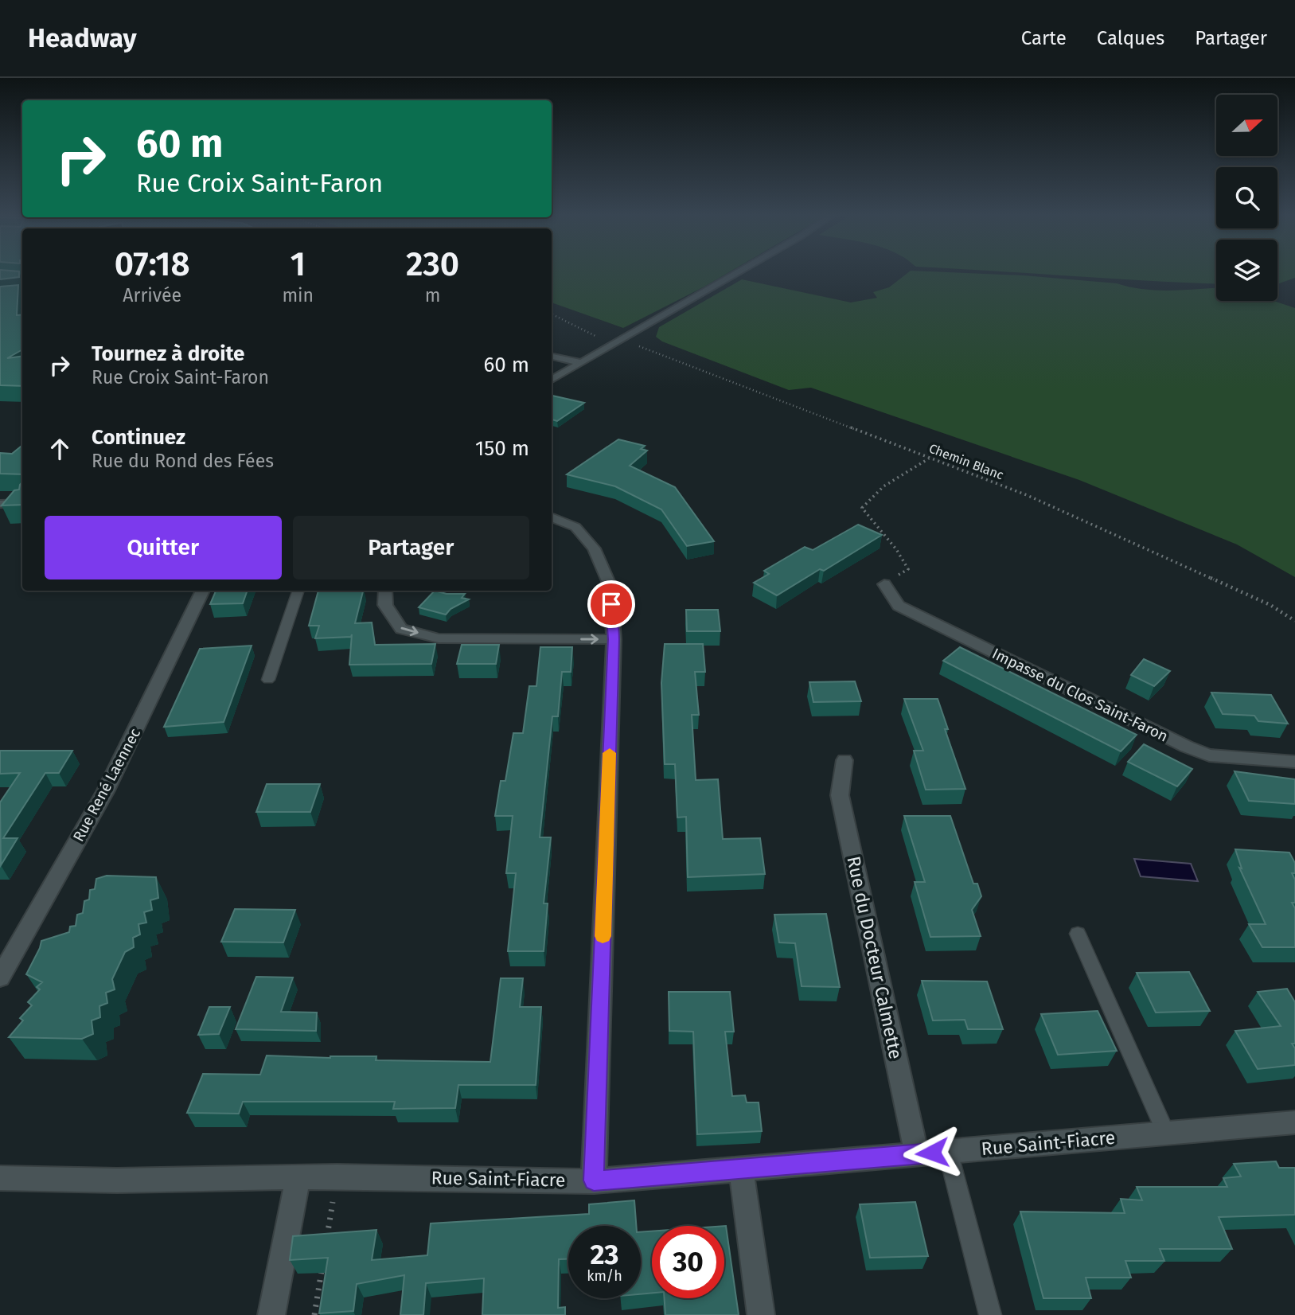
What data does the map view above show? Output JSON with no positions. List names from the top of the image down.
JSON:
{
  "streets": {
    "street": [
      "Impasse du Clos Saint-Faron",
      "Rue René Laennec",
      "Rue du Docteur Calmette",
      "Rue Saint-Fiacre"
    ],
    "path": ["Chemin Blanc"]
  },
  "crossings": [
    ["Rue du Docteur Calmette", "Rue Saint-Fiacre"]
  ],
  "north": "right",
  "page": {
    "header": "Headway",
    "nav": ["Carte", "Calques", "Partager"],
    "turn": ["60 m", "Rue Croix Saint-Faron"],
    "eta": [
      "07:18",
      "Arrivée",
      "1",
      "min",
      "230",
      "m"
    ],
    "list": [
      {
        "name": "Tournez à droite",
        "note": "Rue Croix Saint-Faron",
        "value": "60 m"
      },
      {
        "name": "Continuez",
        "note": "Rue du Rond des Fées",
        "value": "150 m"
      }
    ],
    "buttons": ["Quitter", "Partager"],
    "speed": "23 km/h",
    "limit": "30"
  }
}
